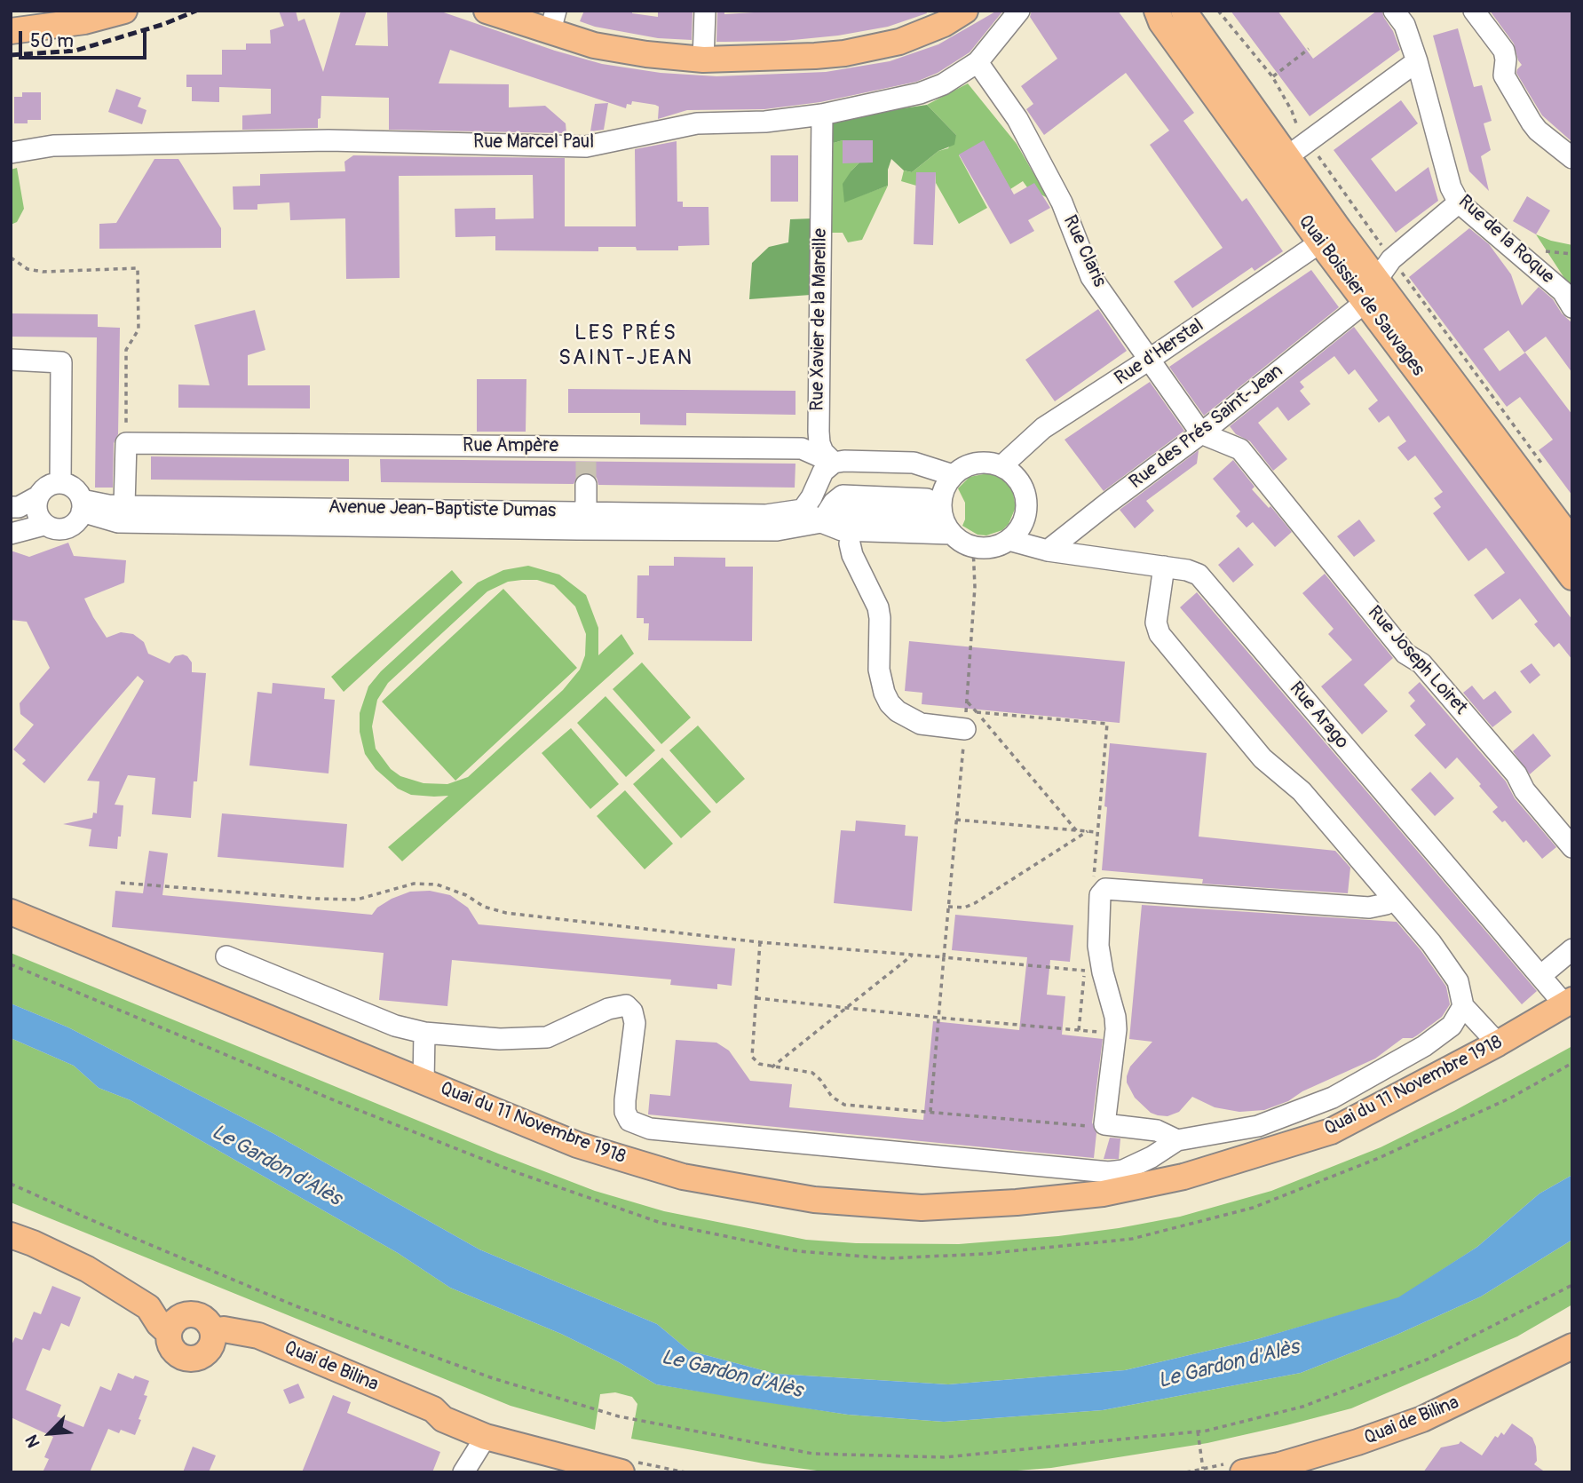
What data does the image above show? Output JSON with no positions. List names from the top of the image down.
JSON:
{
  "streets": {
    "main road": ["Quai Boissier de Sauvages", "Quai du 11 Novembre 1918", "Quai de Bilina"],
    "street": [
      "Rue Marcel Paul",
      "Rue de la Roque",
      "Rue Claris",
      "Rue Xavier de la Mareille",
      "Rue d'Herstal",
      "Rue des Prés Saint-Jean",
      "Rue Ampère",
      "Avenue Jean-Baptiste Dumas",
      "Rue Joseph Loiret",
      "Rue Arago"
    ]
  },
  "crossings": [
    ["Rue Marcel Paul", "Rue Claris"],
    ["Rue Marcel Paul", "Rue Xavier de la Mareille"],
    ["Rue de la Roque", "Rue des Prés Saint-Jean"],
    ["Rue Claris", "Rue d'Herstal"],
    ["Rue Claris", "Rue des Prés Saint-Jean"],
    ["Rue Claris", "Rue Joseph Loiret"],
    ["Quai Boissier de Sauvages", "Rue d'Herstal"],
    ["Quai Boissier de Sauvages", "Rue des Prés Saint-Jean"],
    ["Rue Xavier de la Mareille", "Rue Ampère"],
    ["Rue d'Herstal", "Rue Ampère"],
    ["Rue d'Herstal", "Avenue Jean-Baptiste Dumas"],
    ["Rue d'Herstal", "Rue Arago"],
    ["Rue des Prés Saint-Jean", "Rue Joseph Loiret"],
    ["Rue des Prés Saint-Jean", "Rue Arago"],
    ["Rue Ampère", "Avenue Jean-Baptiste Dumas"],
    ["Rue Ampère", "Rue Arago"],
    ["Avenue Jean-Baptiste Dumas", "Rue Arago"],
    ["Rue Arago", "Quai du 11 Novembre 1918"]
  ],
  "districts": ["LES PRÉS SAINT-JEAN"],
  "water": ["Le Gardon d'Alès"],
  "scale_bar": "50 m",
  "north": "bottom left"
}
